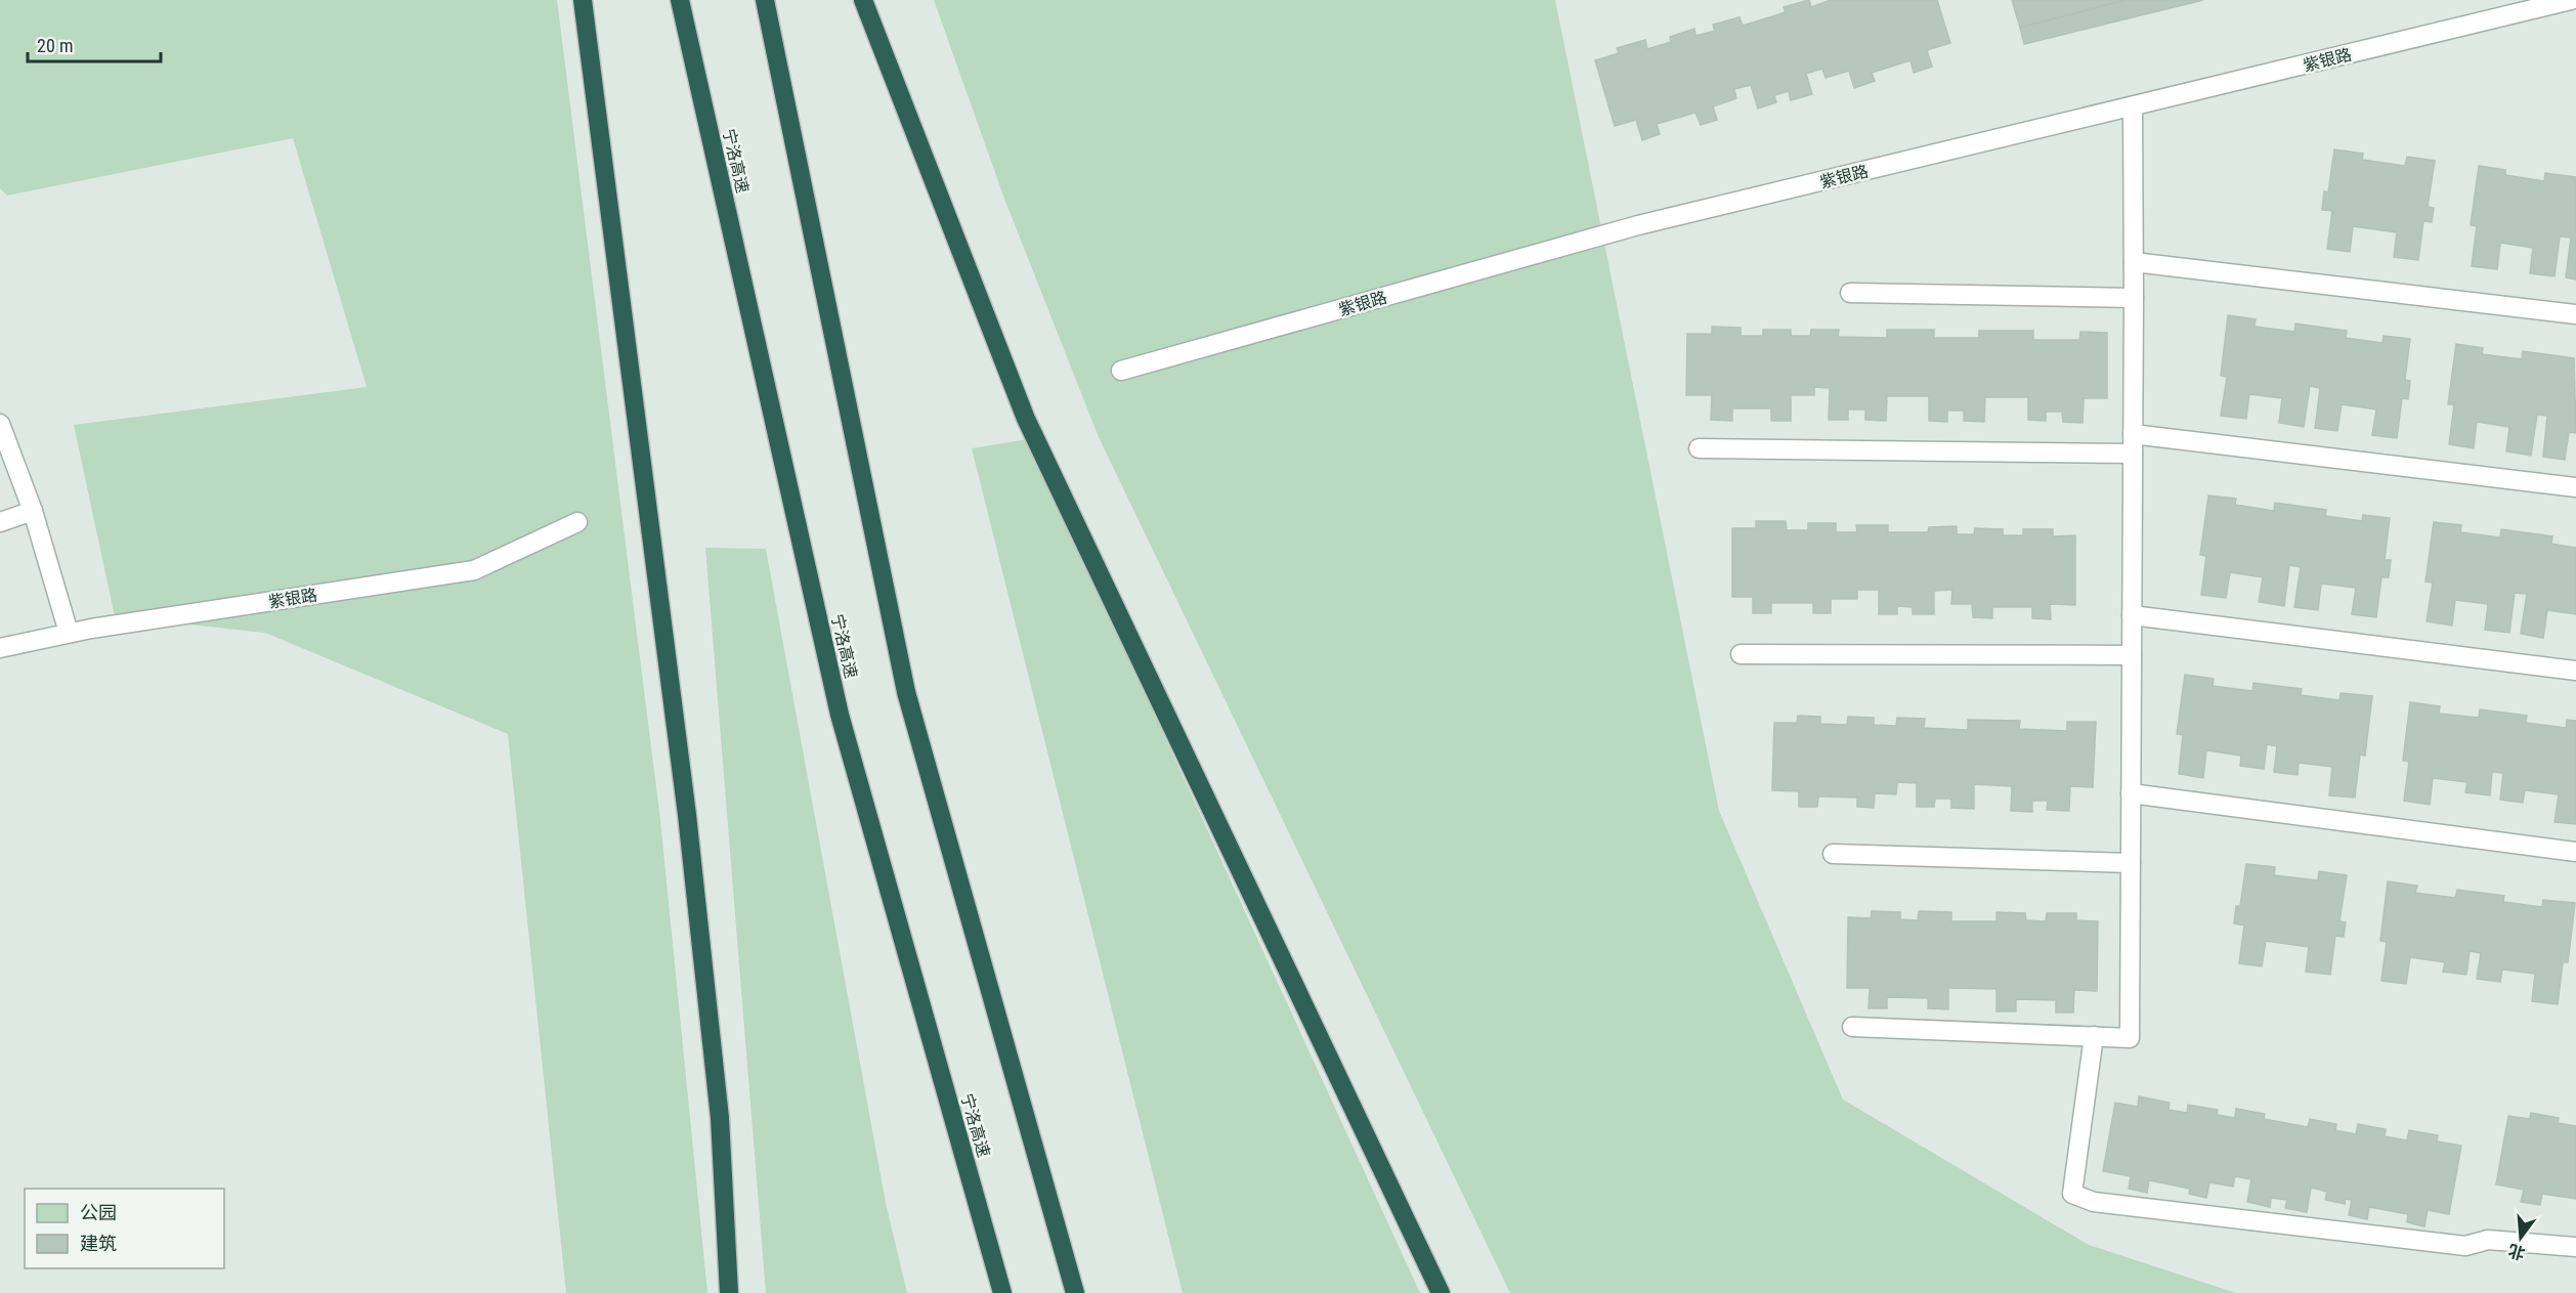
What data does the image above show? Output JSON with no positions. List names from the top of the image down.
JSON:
{
  "streets": {
    "highway": ["宁洛高速"],
    "lane": ["紫银路"]
  },
  "legend": ["公园", "建筑"],
  "scale_bar": "20 m",
  "north": "bottom"
}
